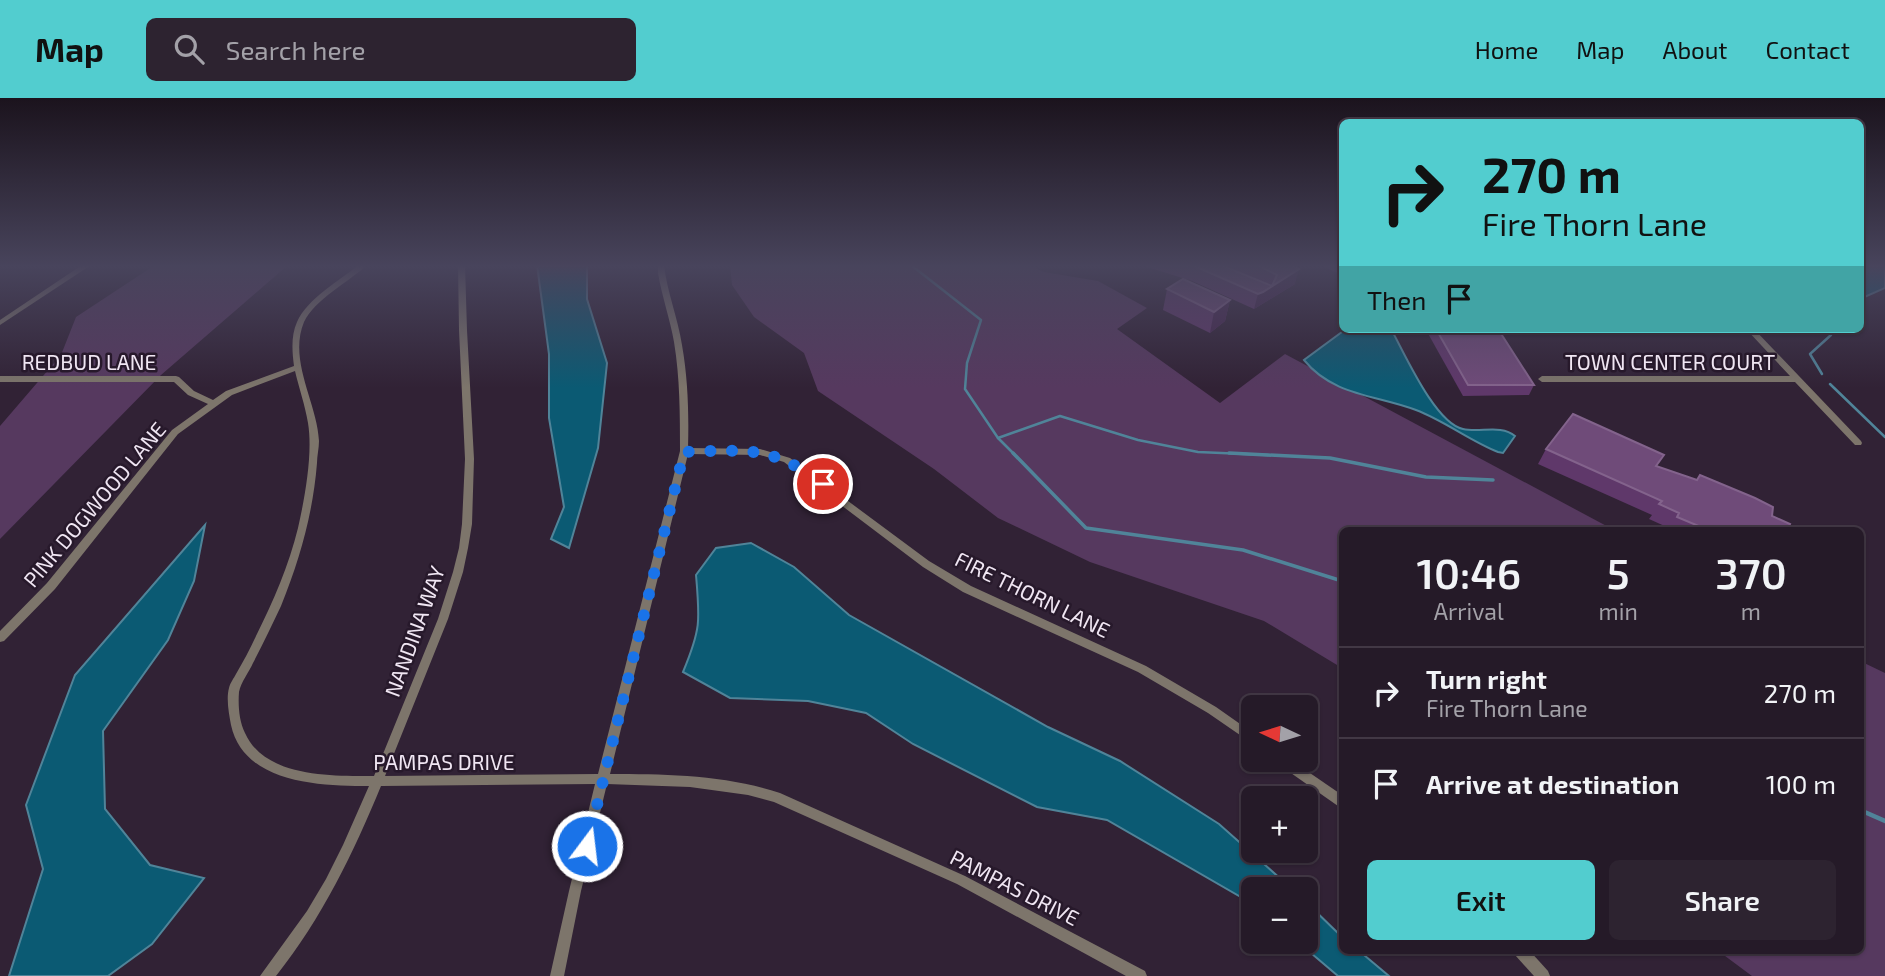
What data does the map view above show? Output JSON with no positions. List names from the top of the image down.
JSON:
{
  "streets": {
    "street": [
      "REDBUD LANE",
      "TOWN CENTER COURT",
      "PINK DOGWOOD LANE",
      "FIRE THORN LANE",
      "NANDINA WAY",
      "PAMPAS DRIVE"
    ]
  },
  "crossings": [
    ["REDBUD LANE", "PINK DOGWOOD LANE"],
    ["PINK DOGWOOD LANE", "PAMPAS DRIVE"],
    ["NANDINA WAY", "PAMPAS DRIVE"]
  ],
  "north": "left",
  "page": {
    "header": "Map",
    "search": "Search here",
    "nav": [
      "Home",
      "Map",
      "About",
      "Contact"
    ],
    "turn": ["270 m", "Fire Thorn Lane"],
    "then": "Then",
    "eta": [
      "10:46",
      "Arrival",
      "5",
      "min",
      "370",
      "m"
    ],
    "list": [
      {
        "name": "Turn right",
        "note": "Fire Thorn Lane",
        "value": "270 m"
      },
      {
        "name": "Arrive at destination",
        "value": "100 m"
      }
    ],
    "map_buttons": ["+", "−"],
    "buttons": ["Exit", "Share"]
  }
}
